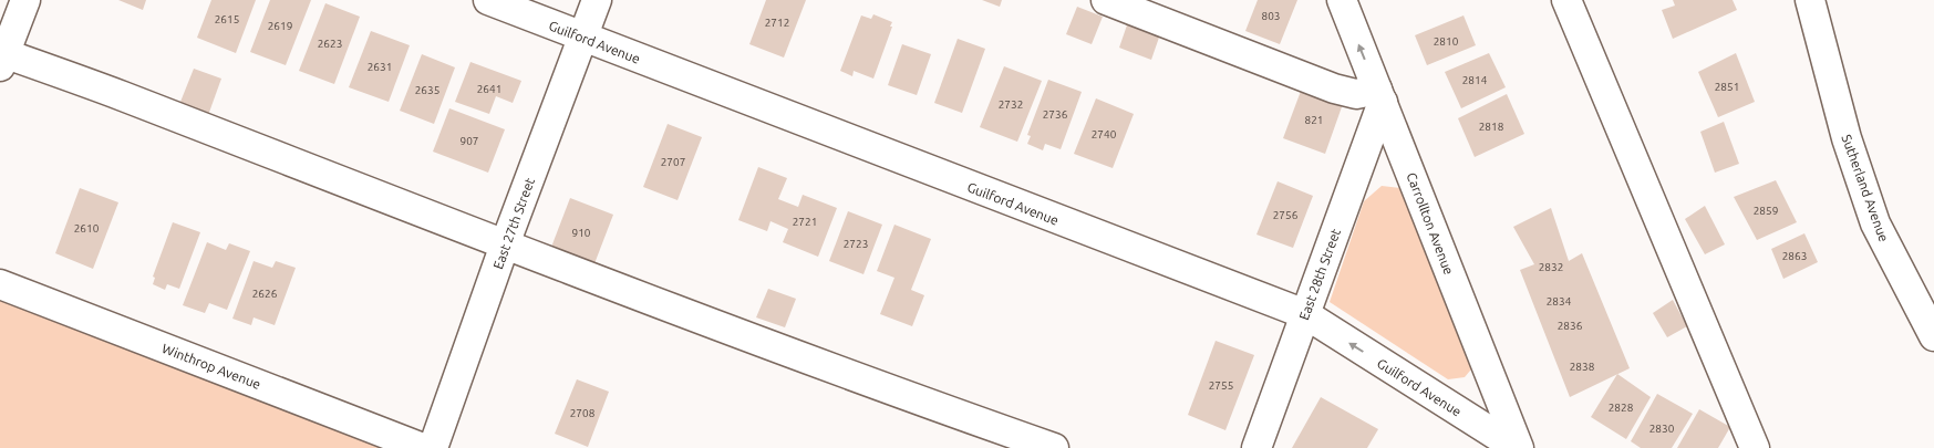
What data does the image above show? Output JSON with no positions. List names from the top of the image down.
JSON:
{
  "streets": {
    "street": [
      "Guilford Avenue",
      "Sutherland Avenue",
      "East 27th Street",
      "Carrollton Avenue",
      "East 28th Street",
      "Winthrop Avenue"
    ]
  },
  "crossings": [
    ["Guilford Avenue", "East 27th Street"],
    ["Guilford Avenue", "Carrollton Avenue"],
    ["Guilford Avenue", "East 28th Street"],
    ["Carrollton Avenue", "East 28th Street"]
  ],
  "house_numbers": [
    "803",
    "2615",
    "2712",
    "2619",
    "2810",
    "2623",
    "2631",
    "2814",
    "2851",
    "2641",
    "2635",
    "2732",
    "2736",
    "821",
    "2818",
    "2740",
    "907",
    "2707",
    "2859",
    "2756",
    "2721",
    "2610",
    "910",
    "2723",
    "2863",
    "2832",
    "2626",
    "2834",
    "2836",
    "2838",
    "2755",
    "2828",
    "2708",
    "2830"
  ]
}
